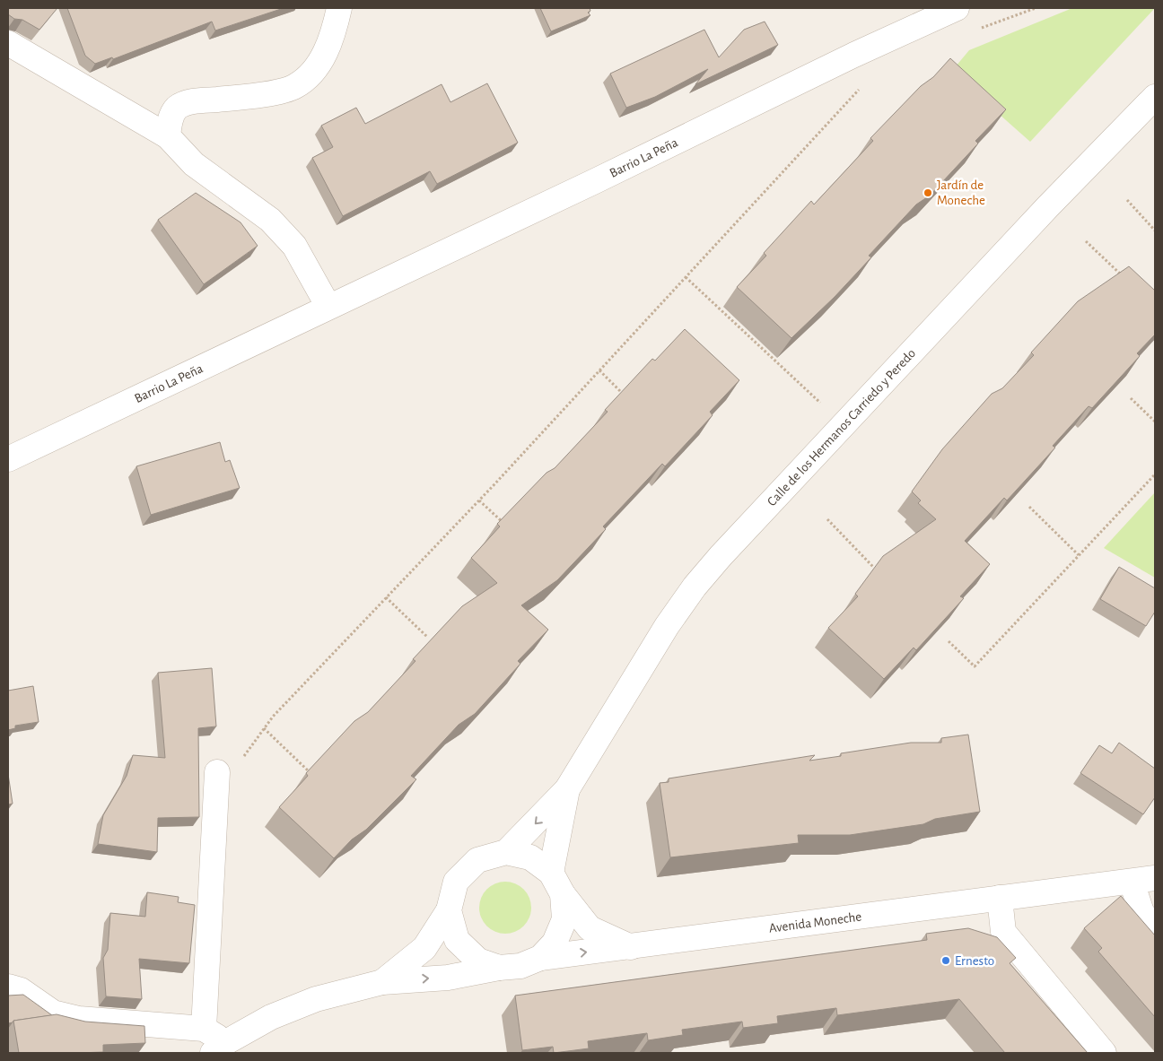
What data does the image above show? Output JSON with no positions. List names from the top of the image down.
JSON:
{
  "streets": {
    "street": ["Barrio La Peña", "Calle de los Hermanos Carriedo y Peredo", "Avenida Moneche"]
  },
  "crossings": [
    ["Calle de los Hermanos Carriedo y Peredo", "Avenida Moneche"]
  ],
  "places": ["Jardín de Moneche", "Ernesto"]
}
